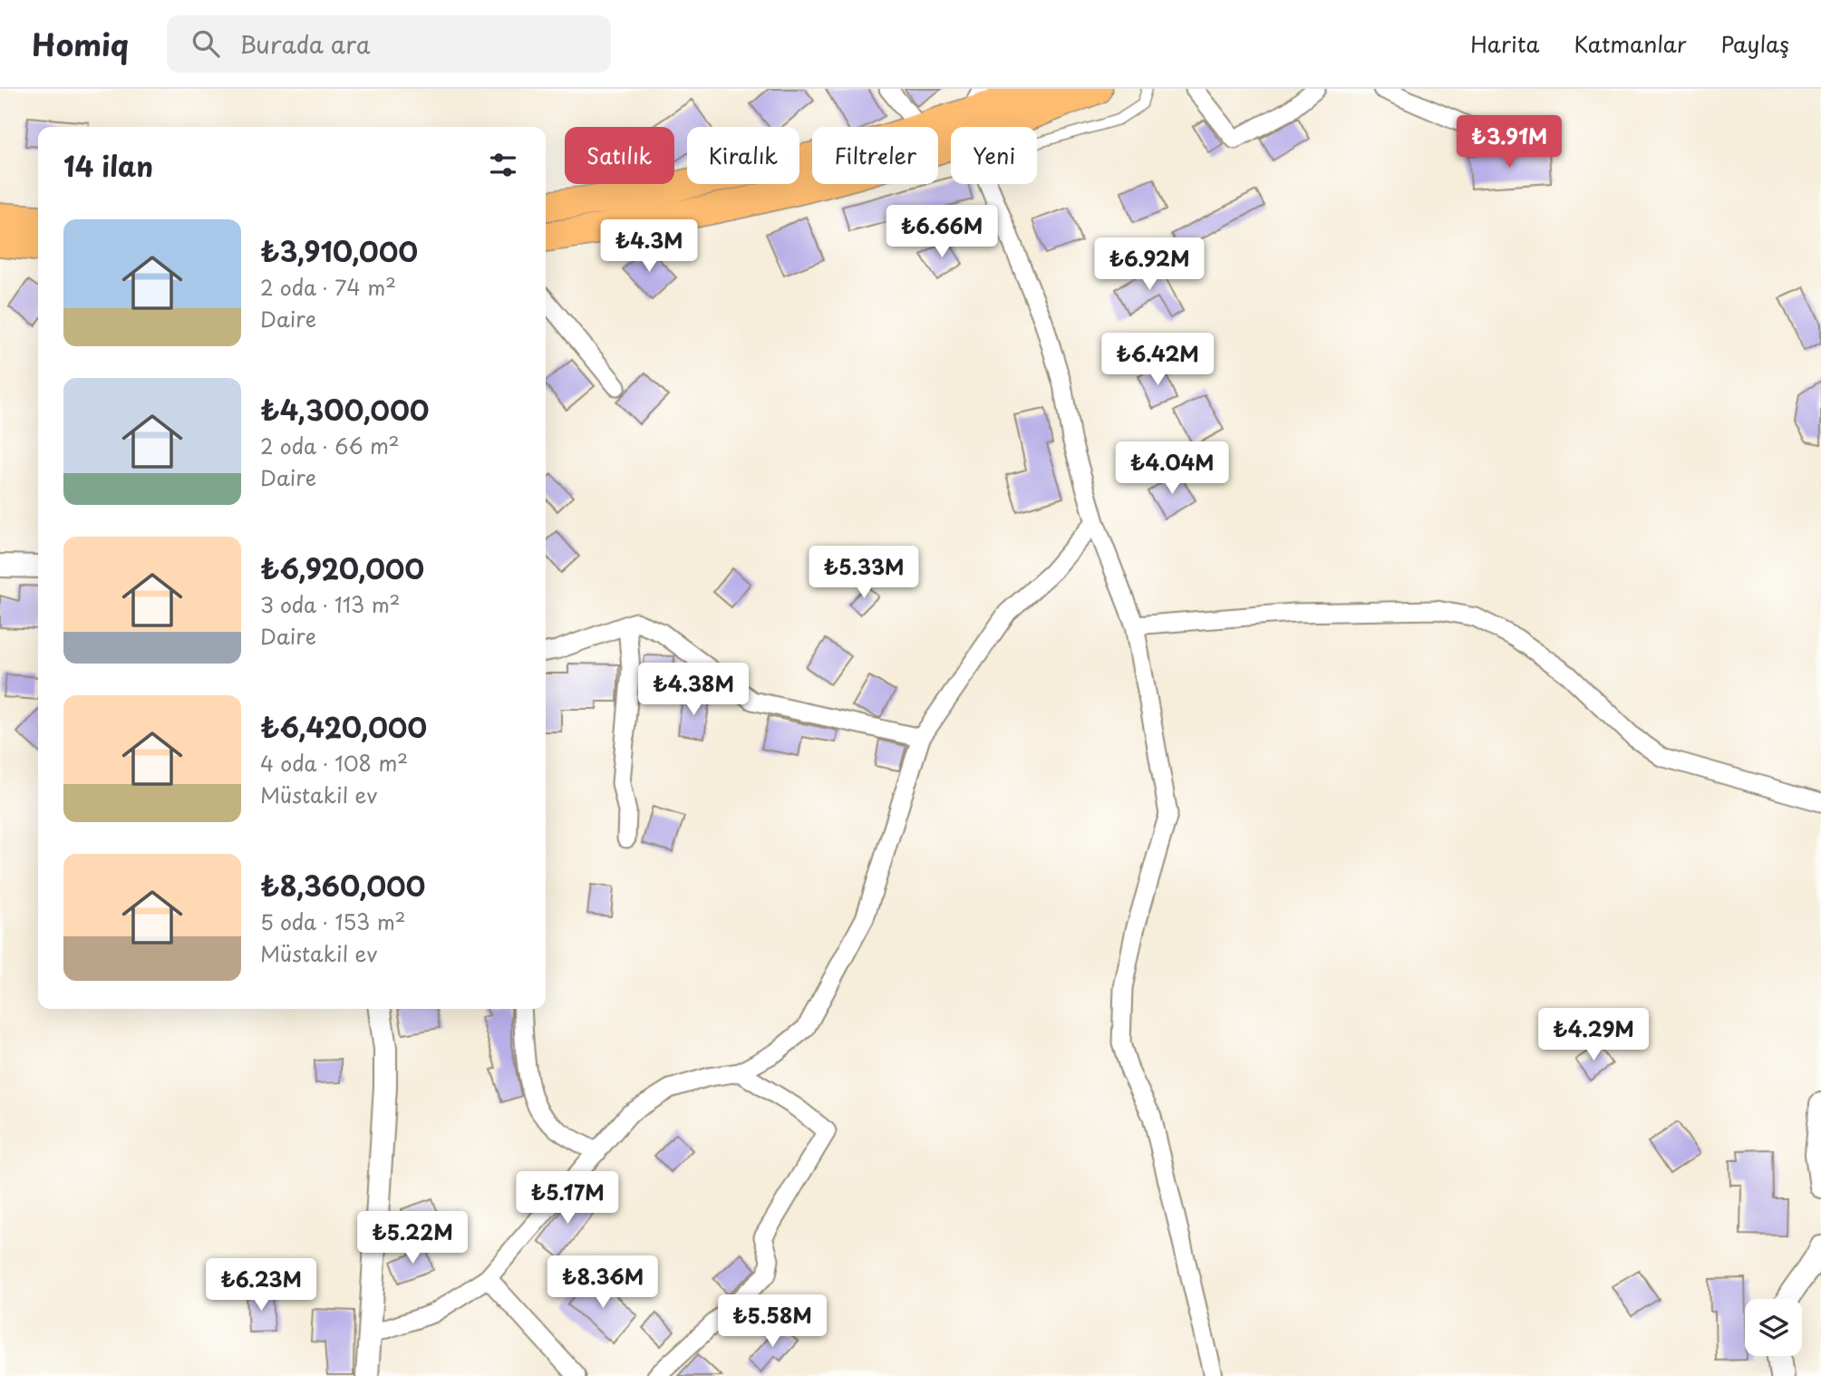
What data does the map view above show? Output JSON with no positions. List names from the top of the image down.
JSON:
{
  "page": {
    "header": "Homiq",
    "search": "Burada ara",
    "nav": ["Harita", "Katmanlar", "Paylaş"],
    "price": [
      "₺3.91M",
      "₺6.66M",
      "₺4.3M",
      "₺6.92M",
      "₺6.42M",
      "₺4.04M",
      "₺5.33M",
      "₺4.38M",
      "₺4.29M",
      "₺5.17M",
      "₺5.22M",
      "₺8.36M",
      "₺6.23M",
      "₺5.58M"
    ],
    "chip": [
      "Satılık",
      "Kiralık",
      "Filtreler",
      "Yeni"
    ],
    "heading": "14 ilan",
    "list": [
      {
        "name": "₺3,910,000",
        "note": "2 oda · 74 m² · Daire"
      },
      {
        "name": "₺4,300,000",
        "note": "2 oda · 66 m² · Daire"
      },
      {
        "name": "₺6,920,000",
        "note": "3 oda · 113 m² · Daire"
      },
      {
        "name": "₺6,420,000",
        "note": "4 oda · 108 m² · Müstakil ev"
      },
      {
        "name": "₺8,360,000",
        "note": "5 oda · 153 m² · Müstakil ev"
      }
    ]
  }
}
